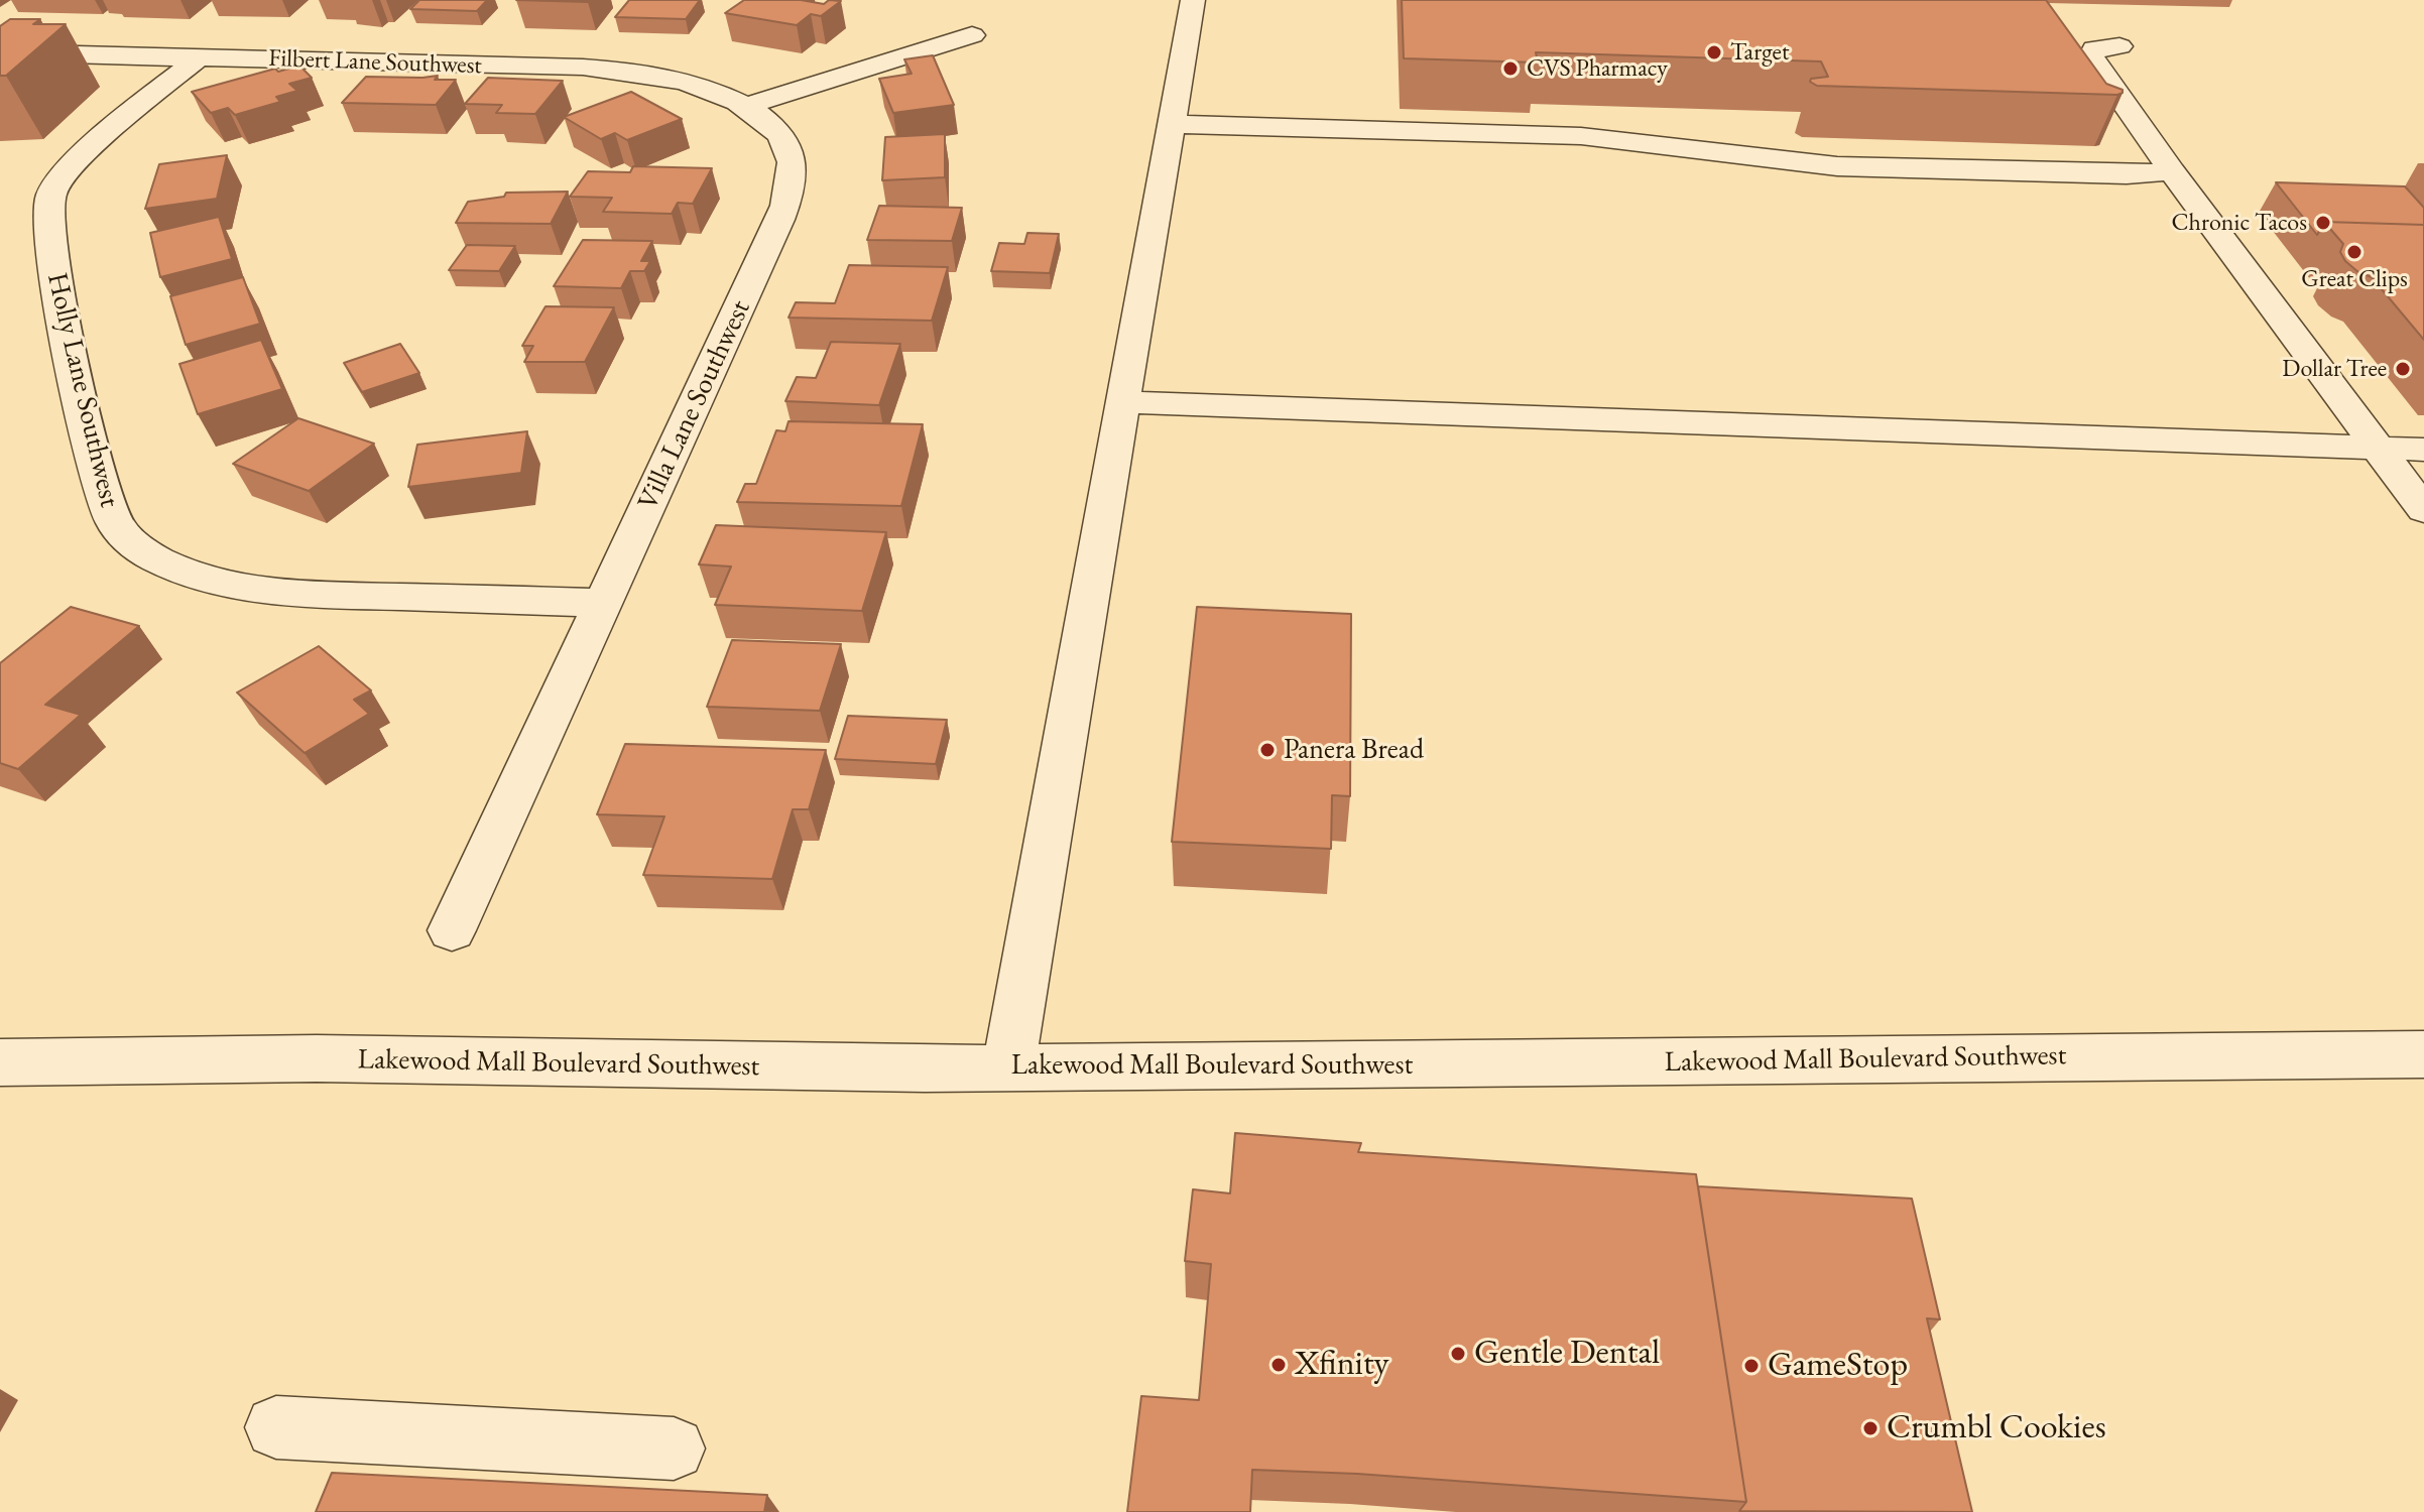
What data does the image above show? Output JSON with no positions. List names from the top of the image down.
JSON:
{
  "streets": {
    "street": [
      "Filbert Lane Southwest",
      "Holly Lane Southwest",
      "Villa Lane Southwest",
      "Lakewood Mall Boulevard Southwest"
    ]
  },
  "crossings": [
    ["Filbert Lane Southwest", "Holly Lane Southwest"],
    ["Filbert Lane Southwest", "Villa Lane Southwest"],
    ["Holly Lane Southwest", "Villa Lane Southwest"]
  ],
  "places": [
    "Target",
    "CVS Pharmacy",
    "Chronic Tacos",
    "Great Clips",
    "Dollar Tree",
    "Panera Bread",
    "Gentle Dental",
    "Xfinity",
    "GameStop",
    "Crumbl Cookies"
  ]
}
